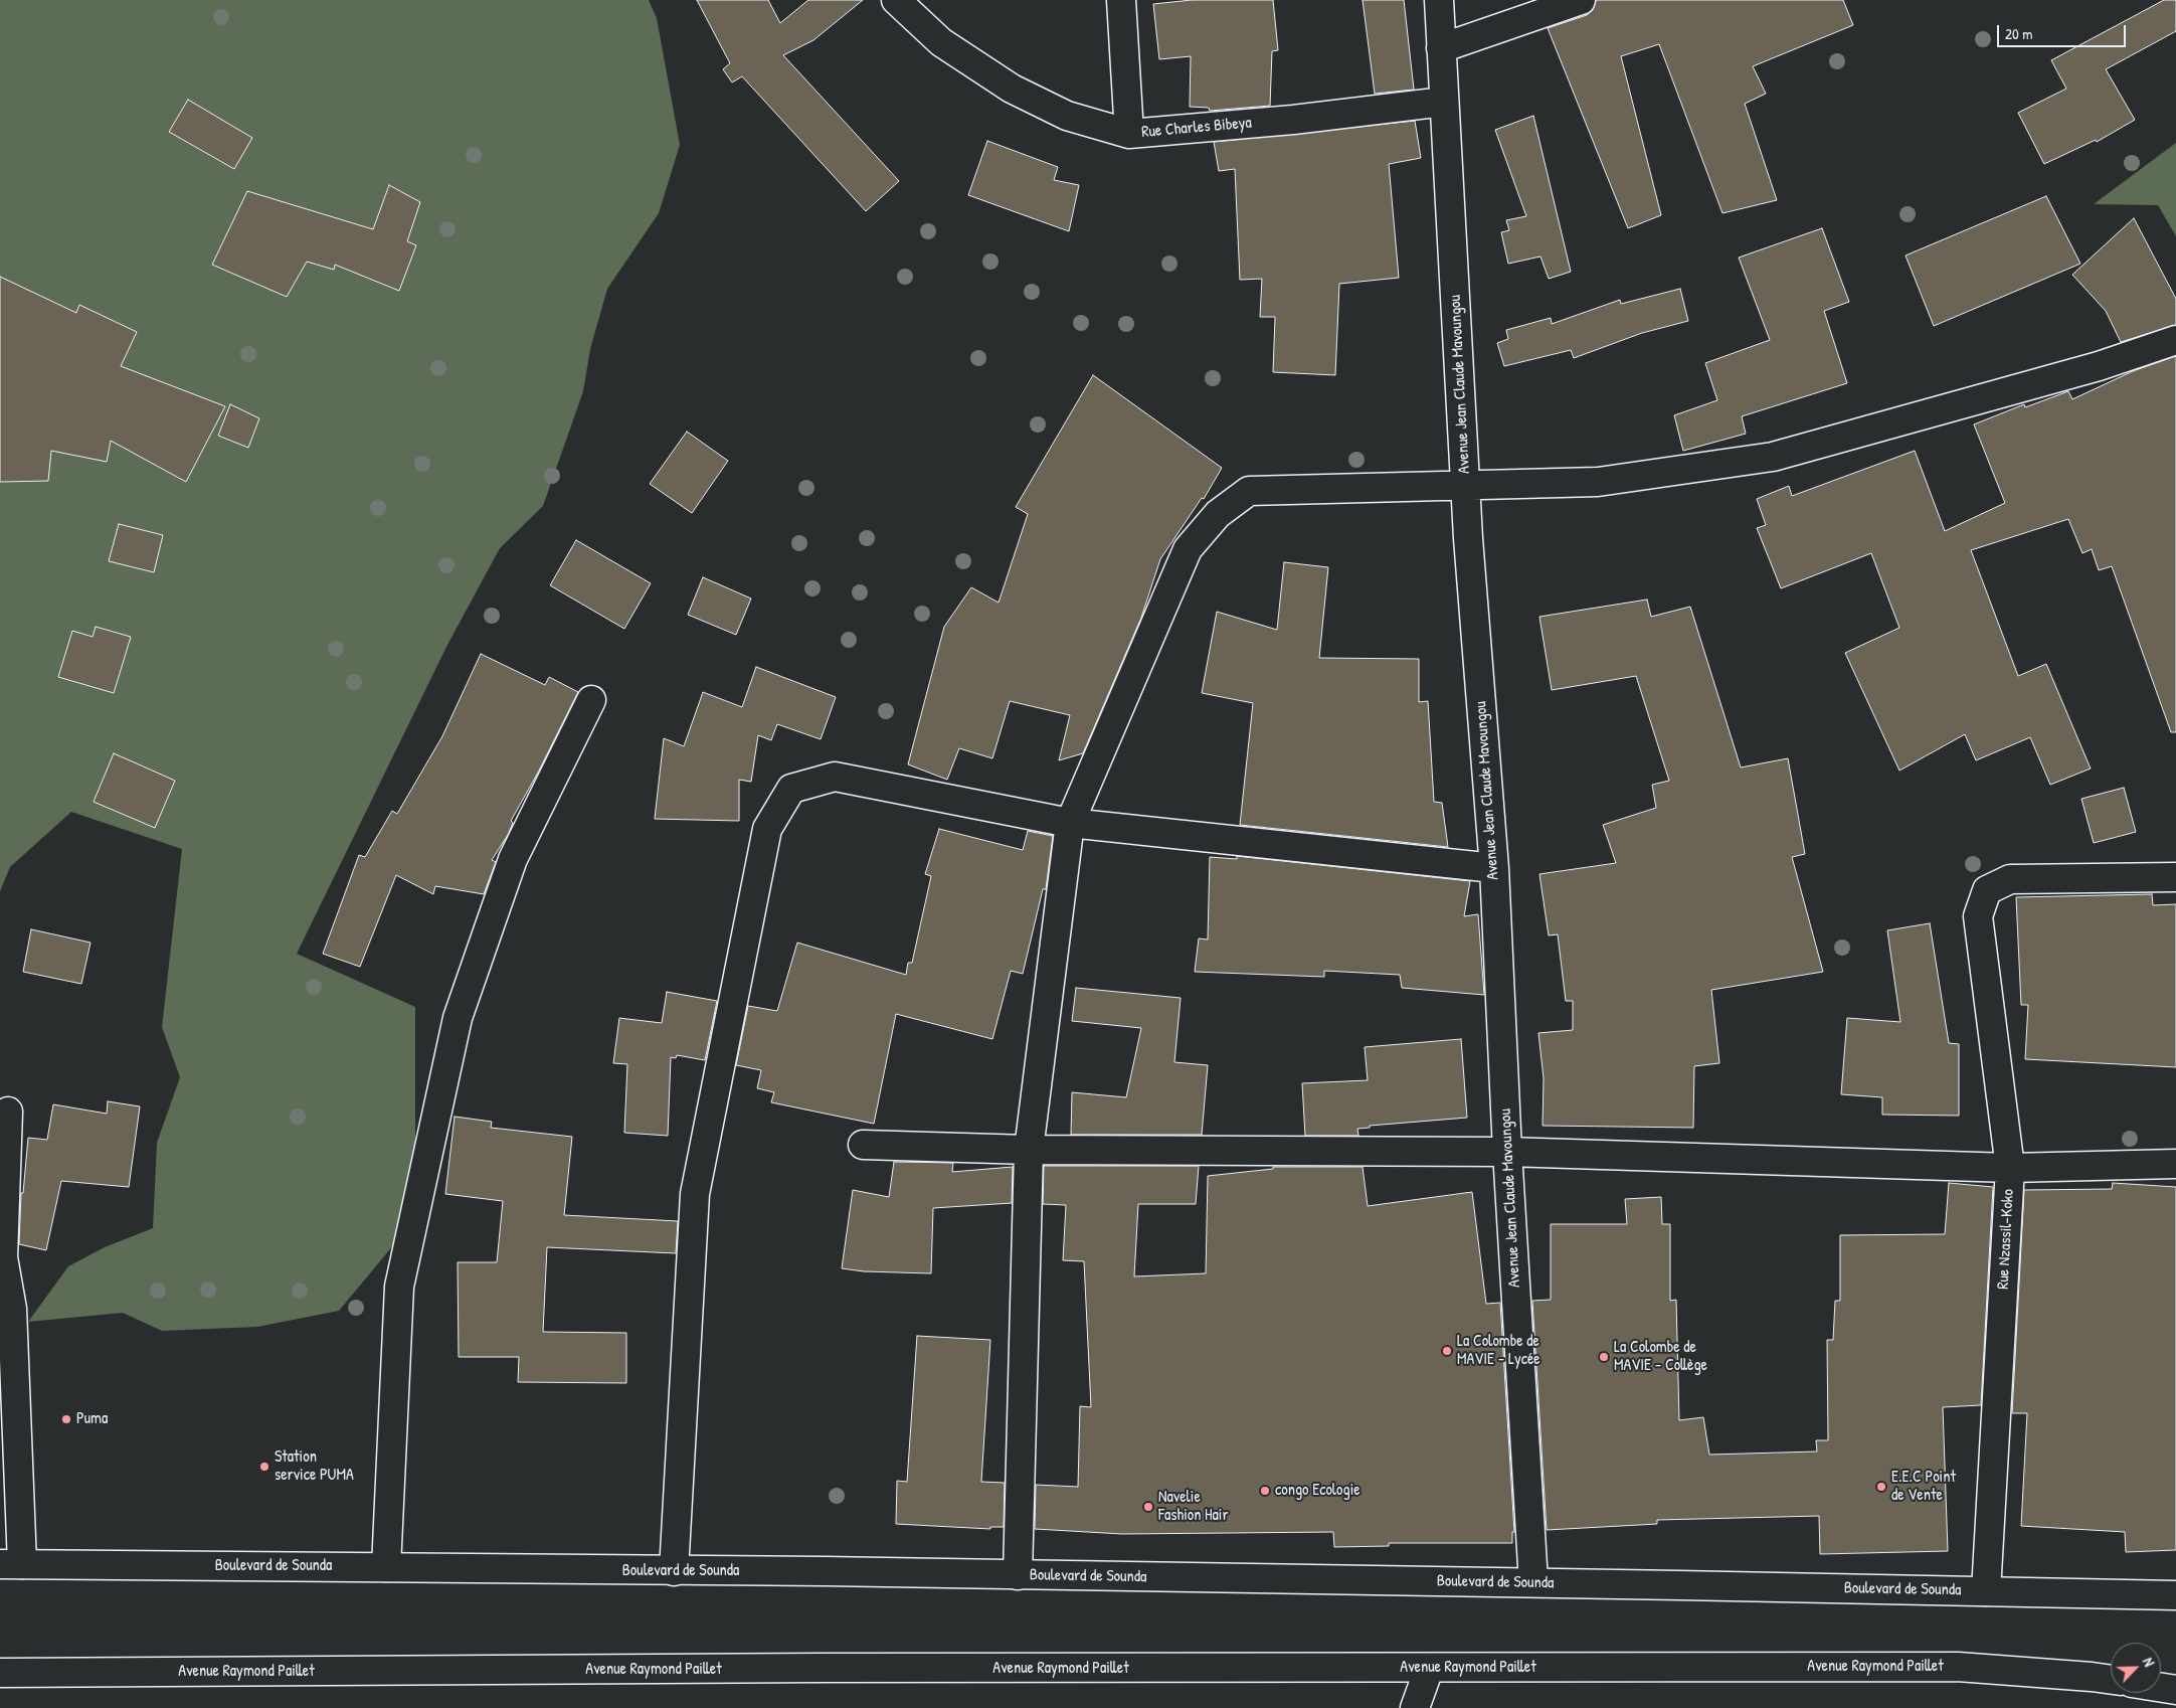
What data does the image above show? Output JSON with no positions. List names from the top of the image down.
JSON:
{
  "streets": {
    "street": [
      "Rue Charles Bibeya",
      "Avenue Jean Claude Mavoungou",
      "Rue Nzassil-Koko",
      "Boulevard de Sounda",
      "Avenue Raymond Paillet"
    ]
  },
  "crossings": [
    ["Rue Charles Bibeya", "Avenue Jean Claude Mavoungou"],
    ["Avenue Jean Claude Mavoungou", "Boulevard de Sounda"],
    ["Rue Nzassil-Koko", "Boulevard de Sounda"]
  ],
  "places": [
    "La Colombe de MAVIE - Lycée",
    "La Colombe de MAVIE - Collège",
    "Puma",
    "Station service PUMA",
    "E.E.C Point de Vente",
    "congo Ecologie",
    "Navelie Fashion Hair"
  ],
  "scale_bar": "20 m",
  "north": "top right"
}
